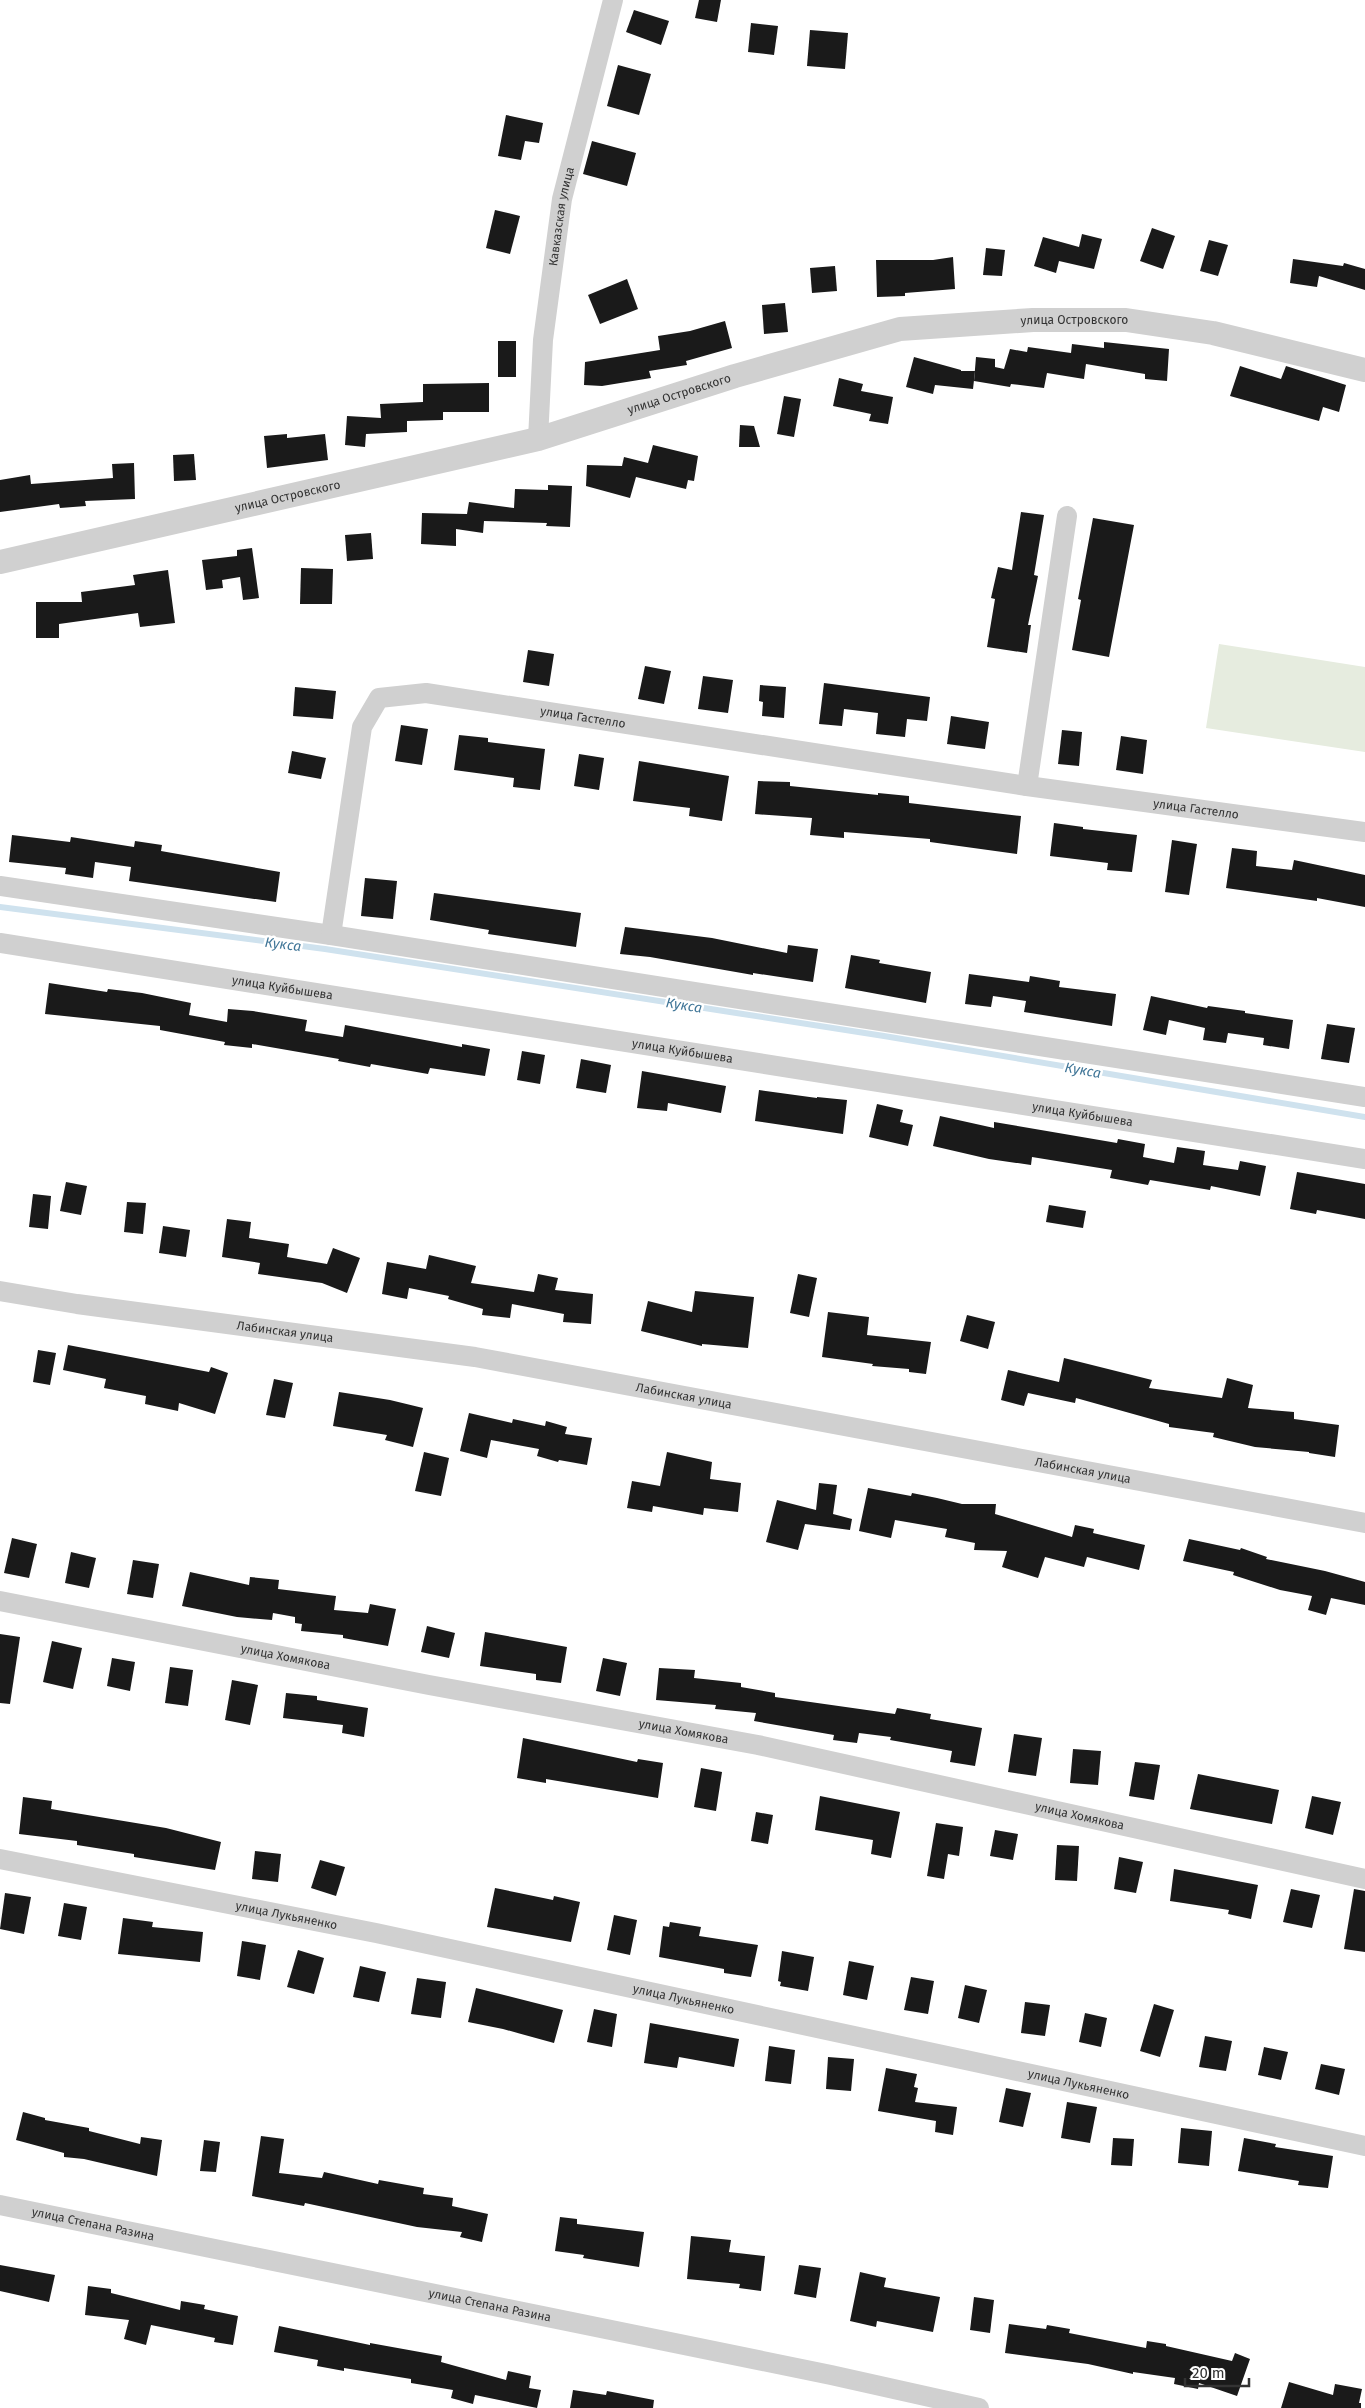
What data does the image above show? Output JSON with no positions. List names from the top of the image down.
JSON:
{
  "streets": {
    "street": [
      "Кавказская улица",
      "улица Островского",
      "улица Гастелло",
      "улица Куйбышева",
      "Лабинская улица",
      "улица Хомякова",
      "улица Лукьяненко",
      "улица Степана Разина"
    ]
  },
  "crossings": [
    ["Кавказская улица", "улица Островского"]
  ],
  "water": ["Кукса"],
  "scale_bar": "20 m"
}
